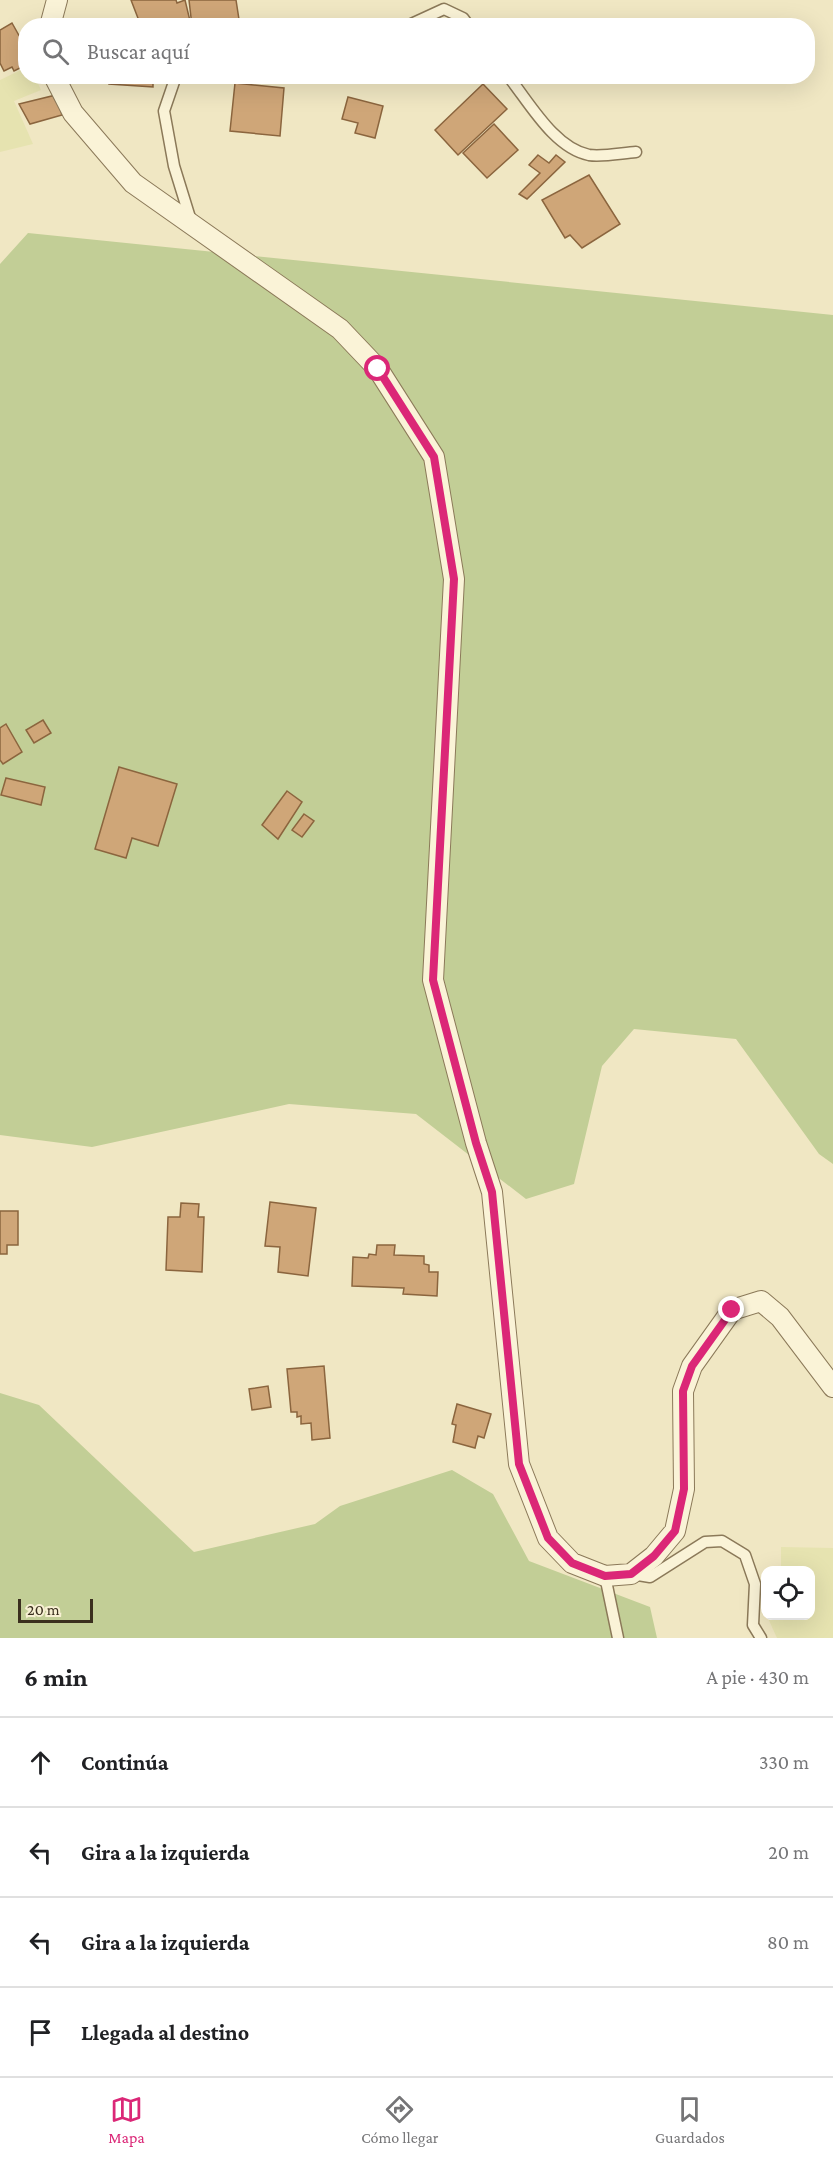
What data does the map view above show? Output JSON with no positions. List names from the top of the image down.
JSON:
{
  "scale_bar": "20 m",
  "page": {
    "search": "Buscar aquí",
    "scale": "20 m",
    "heading": ["6 min", "A pie · 430 m"],
    "list": [
      ["Continúa", "330 m"],
      ["Gira a la izquierda", "20 m"],
      ["Gira a la izquierda", "80 m"],
      "Llegada al destino"
    ],
    "nav": ["Mapa", "Cómo llegar", "Guardados"]
  }
}
